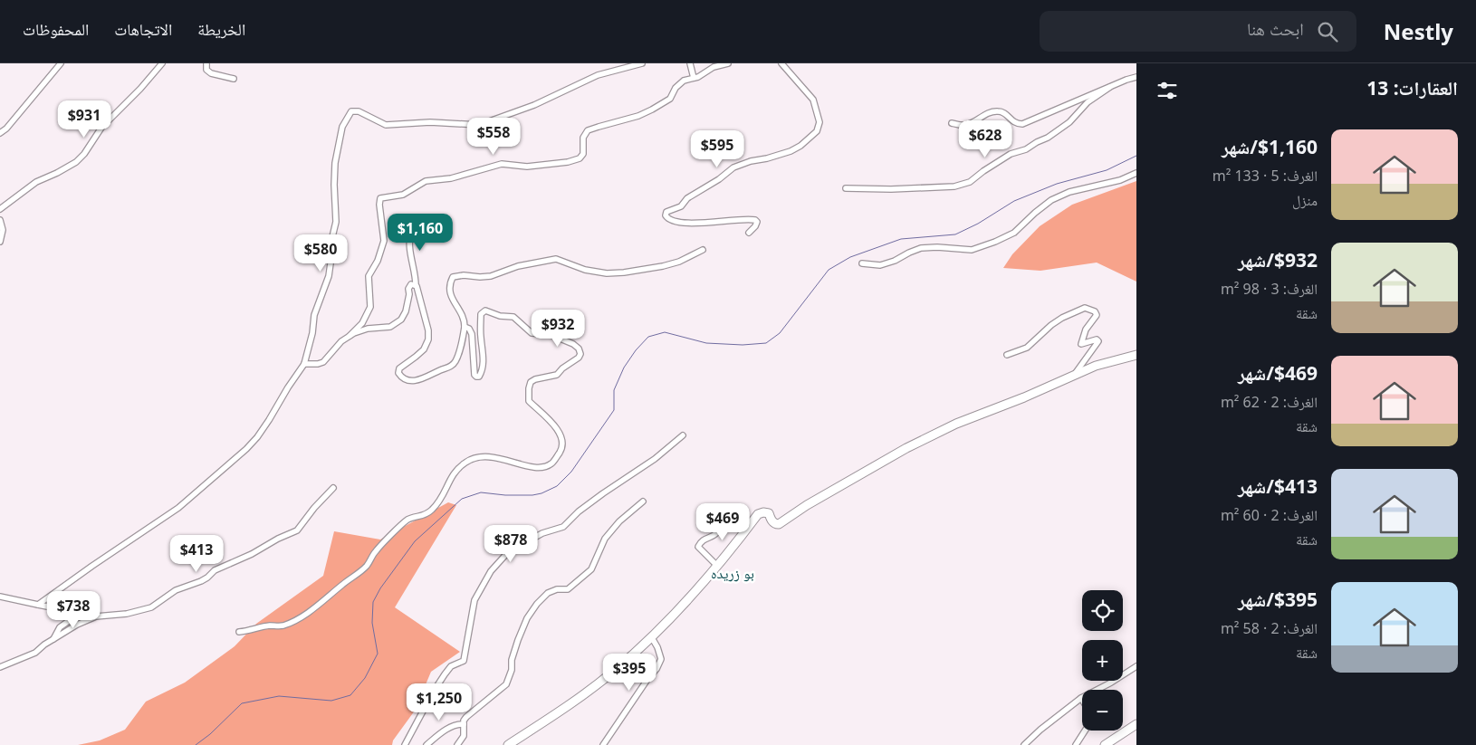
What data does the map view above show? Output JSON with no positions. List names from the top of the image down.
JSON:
{
  "districts": ["بو زريده"],
  "page": {
    "header": "Nestly",
    "search": "ابحث هنا",
    "nav": ["الخريطة", "الاتجاهات", "المحفوظات"],
    "heading": "العقارات: 13",
    "price": [
      "$931",
      "$558",
      "$628",
      "$595",
      "$1,160",
      "$580",
      "$932",
      "$469",
      "$878",
      "$413",
      "$738",
      "$395",
      "$1,250"
    ],
    "list": [
      {
        "name": "$1,160/شهر",
        "note": "الغرف: 5 · 133 m² · منزل"
      },
      {
        "name": "$932/شهر",
        "note": "الغرف: 3 · 98 m² · شقة"
      },
      {
        "name": "$469/شهر",
        "note": "الغرف: 2 · 62 m² · شقة"
      },
      {
        "name": "$413/شهر",
        "note": "الغرف: 2 · 60 m² · شقة"
      },
      {
        "name": "$395/شهر",
        "note": "الغرف: 2 · 58 m² · شقة"
      }
    ],
    "map_buttons": ["+", "−"]
  }
}
